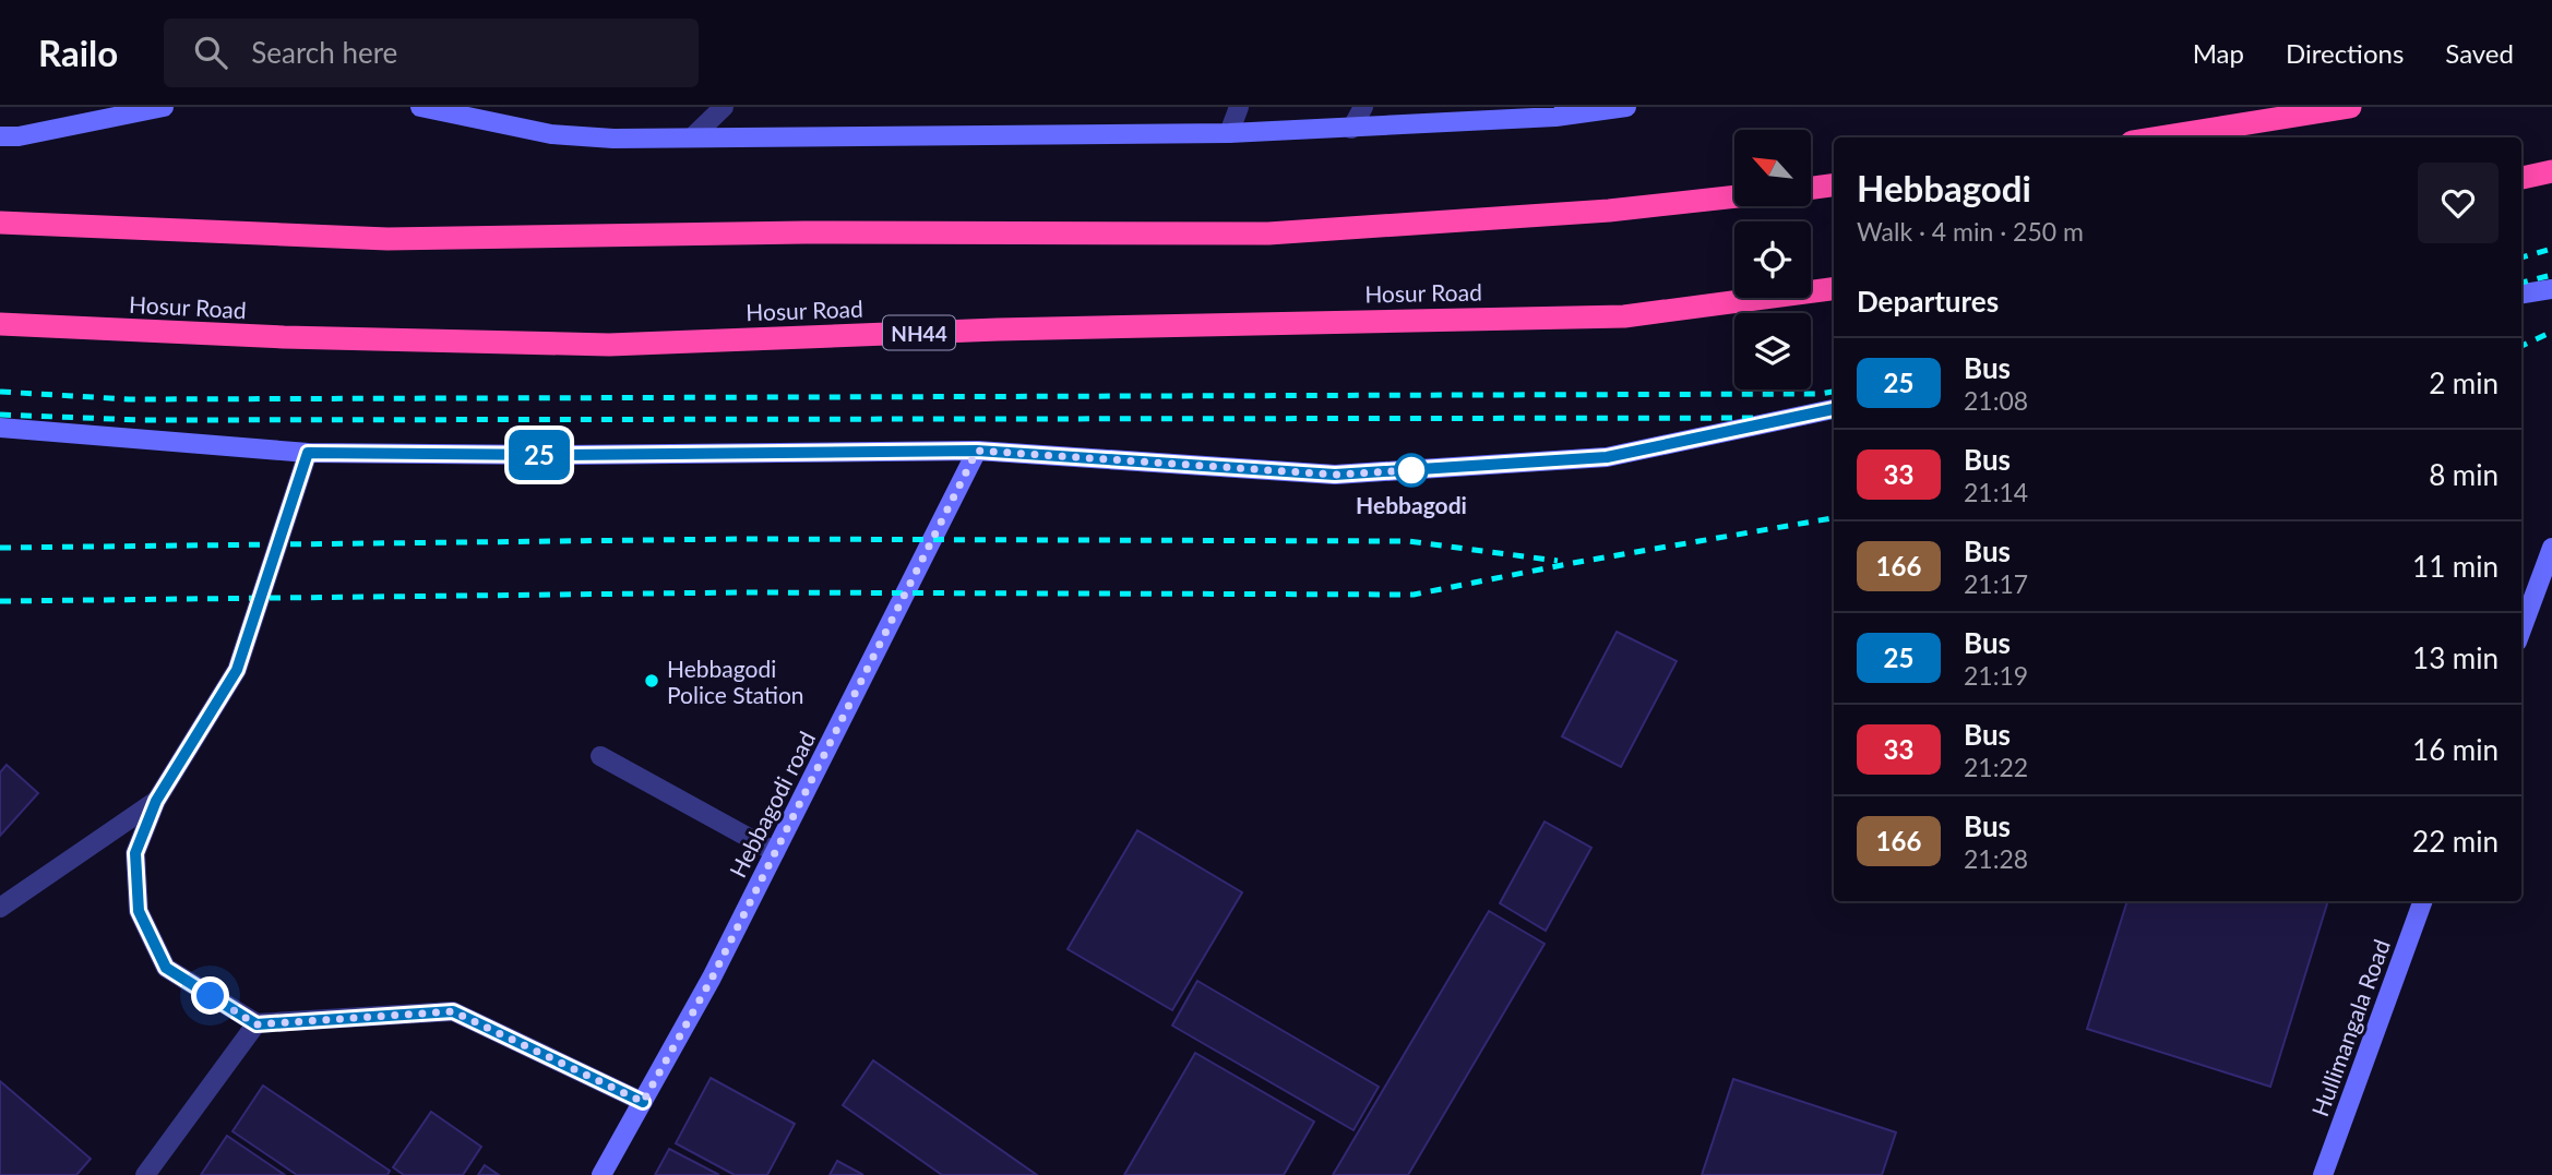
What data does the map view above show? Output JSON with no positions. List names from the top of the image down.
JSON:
{
  "streets": {
    "highway": ["Hosur Road", "NH44"],
    "street": ["Hebbagodi road", "Hullimangala Road"]
  },
  "places": ["Hebbagodi", "Hebbagodi Police Station"],
  "lines": ["bus line 25"],
  "north": "top left",
  "page": {
    "header": "Railo",
    "search": "Search here",
    "nav": ["Map", "Directions", "Saved"],
    "on_map": "25",
    "heading": [
      ["Hebbagodi", "Walk · 4 min · 250 m"],
      "Departures"
    ],
    "list": [
      {
        "mark": "25",
        "name": "Bus",
        "note": "21:08",
        "value": "2 min"
      },
      {
        "mark": "33",
        "name": "Bus",
        "note": "21:14",
        "value": "8 min"
      },
      {
        "mark": "166",
        "name": "Bus",
        "note": "21:17",
        "value": "11 min"
      },
      {
        "mark": "25",
        "name": "Bus",
        "note": "21:19",
        "value": "13 min"
      },
      {
        "mark": "33",
        "name": "Bus",
        "note": "21:22",
        "value": "16 min"
      },
      {
        "mark": "166",
        "name": "Bus",
        "note": "21:28",
        "value": "22 min"
      }
    ]
  }
}
